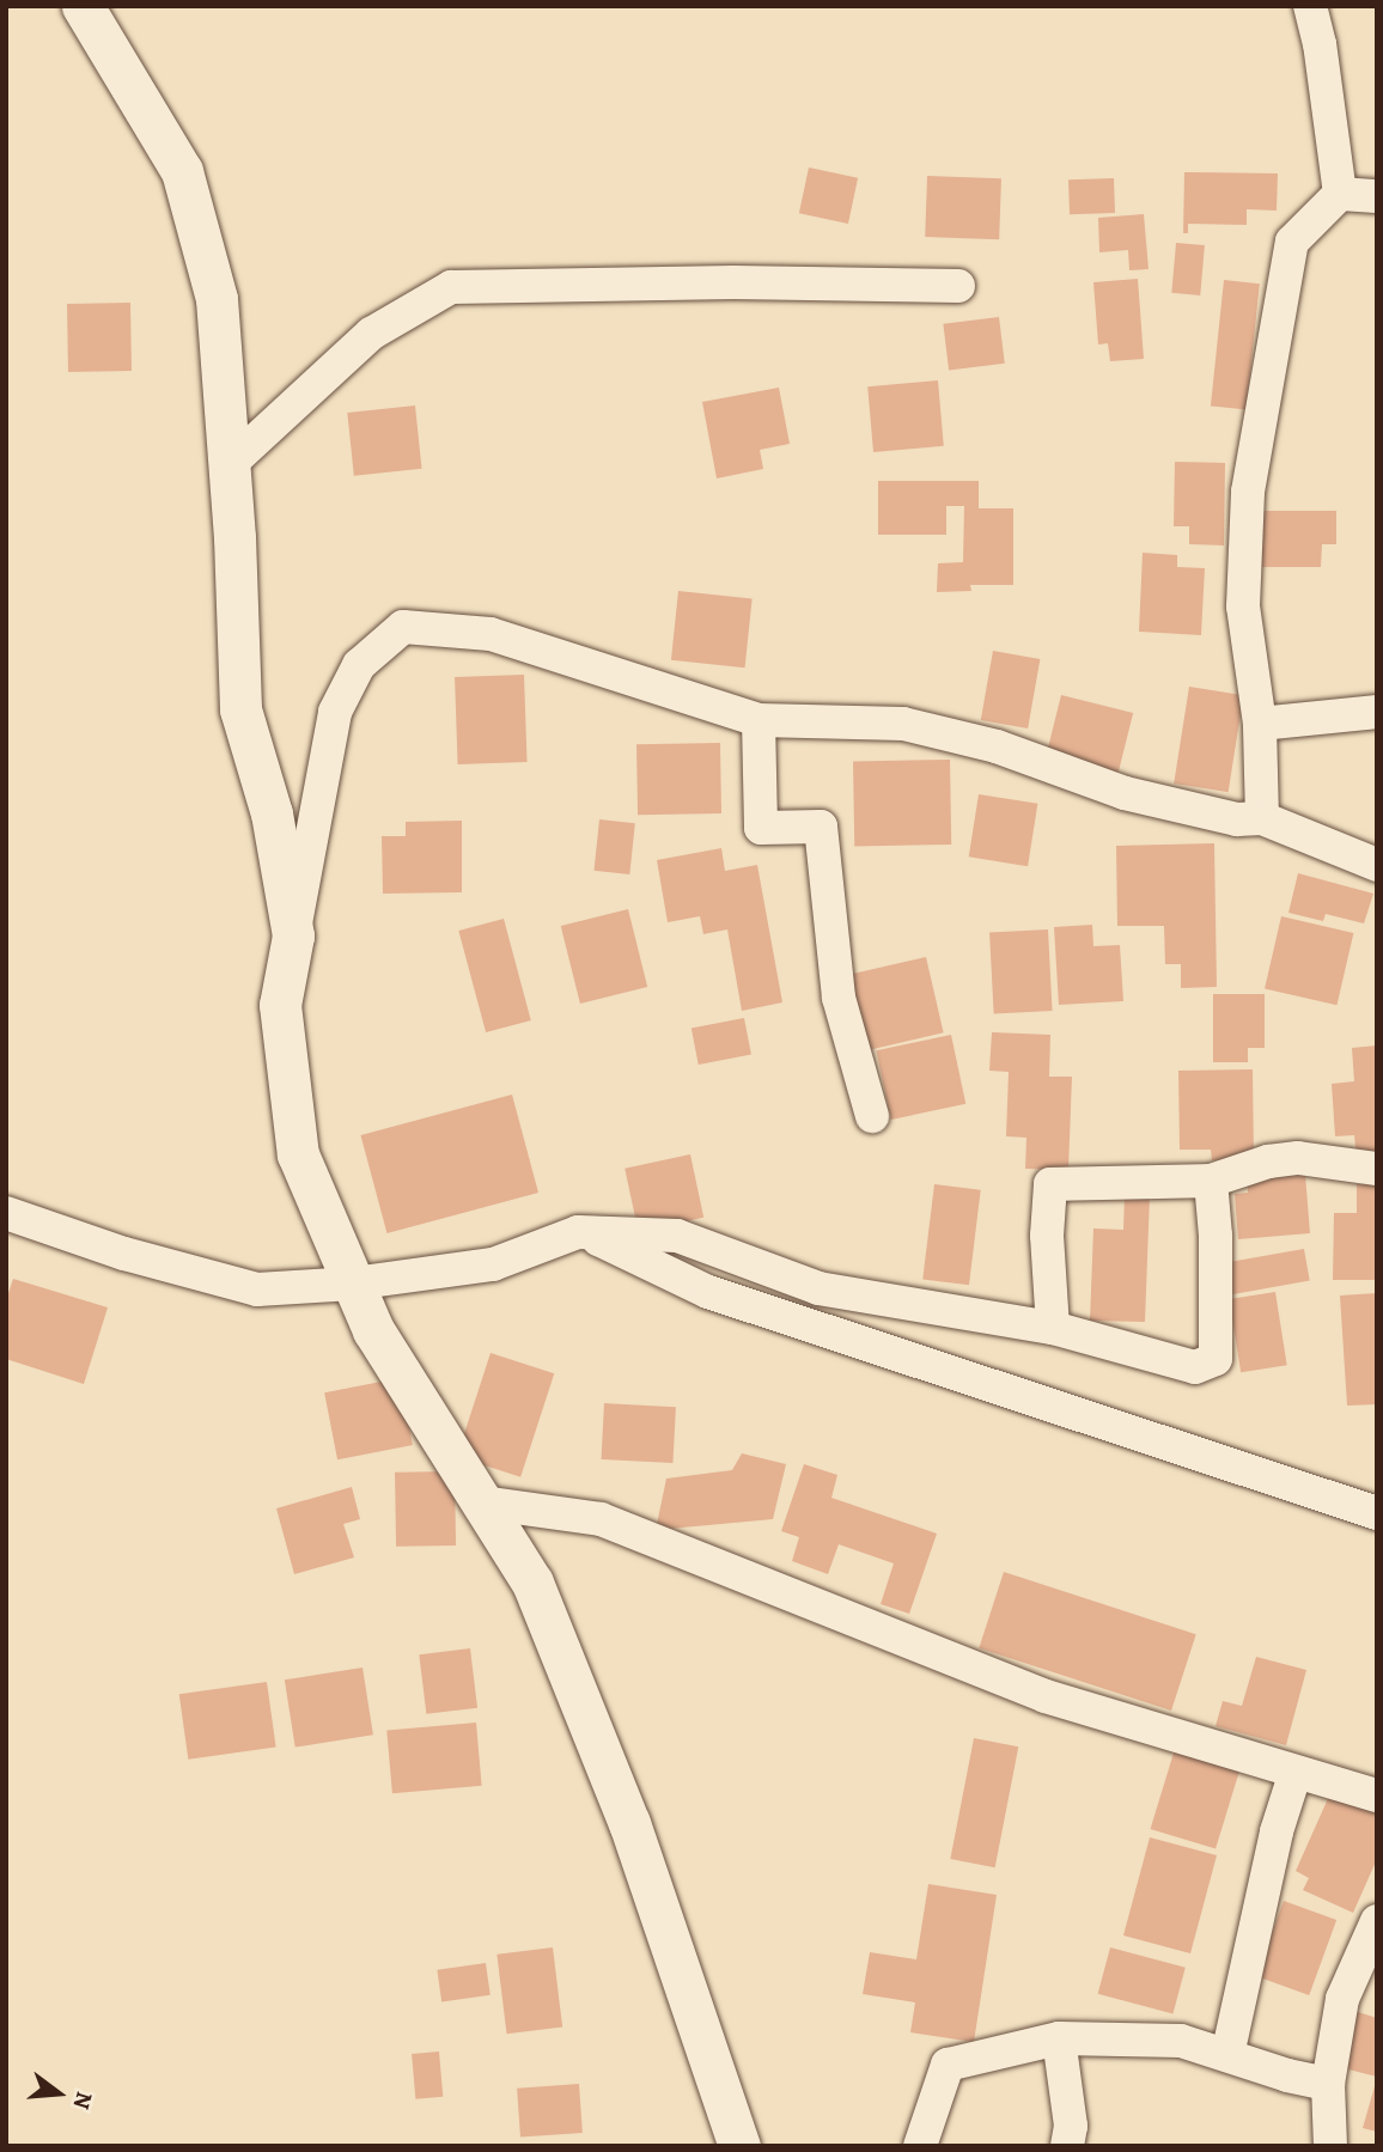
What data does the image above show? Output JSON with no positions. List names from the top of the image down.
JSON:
{
  "north": "right"
}
